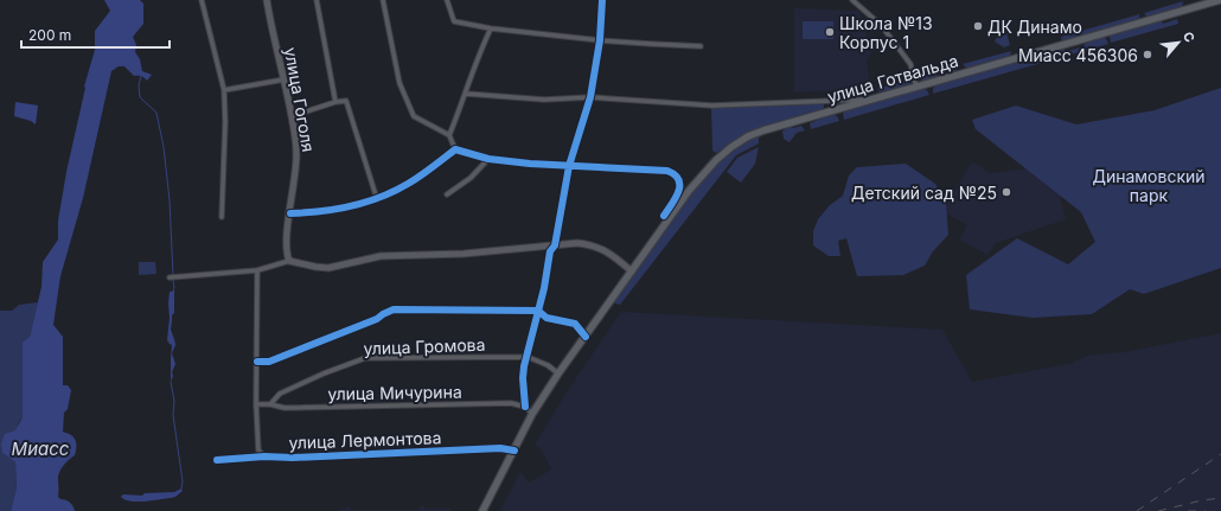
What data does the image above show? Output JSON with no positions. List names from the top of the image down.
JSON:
{
  "streets": {
    "main road": ["улица Готвальда"],
    "street": [
      "улица Гоголя",
      "улица Громова",
      "улица Мичурина",
      "улица Лермонтова"
    ]
  },
  "crossings": [
    ["улица Готвальда", "улица Громова"],
    ["улица Готвальда", "улица Лермонтова"],
    ["улица Громова", "улица Мичурина"]
  ],
  "water": ["Миасс"],
  "parks": ["Динамовский парк"],
  "places": [
    "ДК Динамо",
    "Школа №13 Корпус 1",
    "Миасс 456306",
    "Детский сад №25"
  ],
  "scale_bar": "200 m",
  "north": "top right"
}
